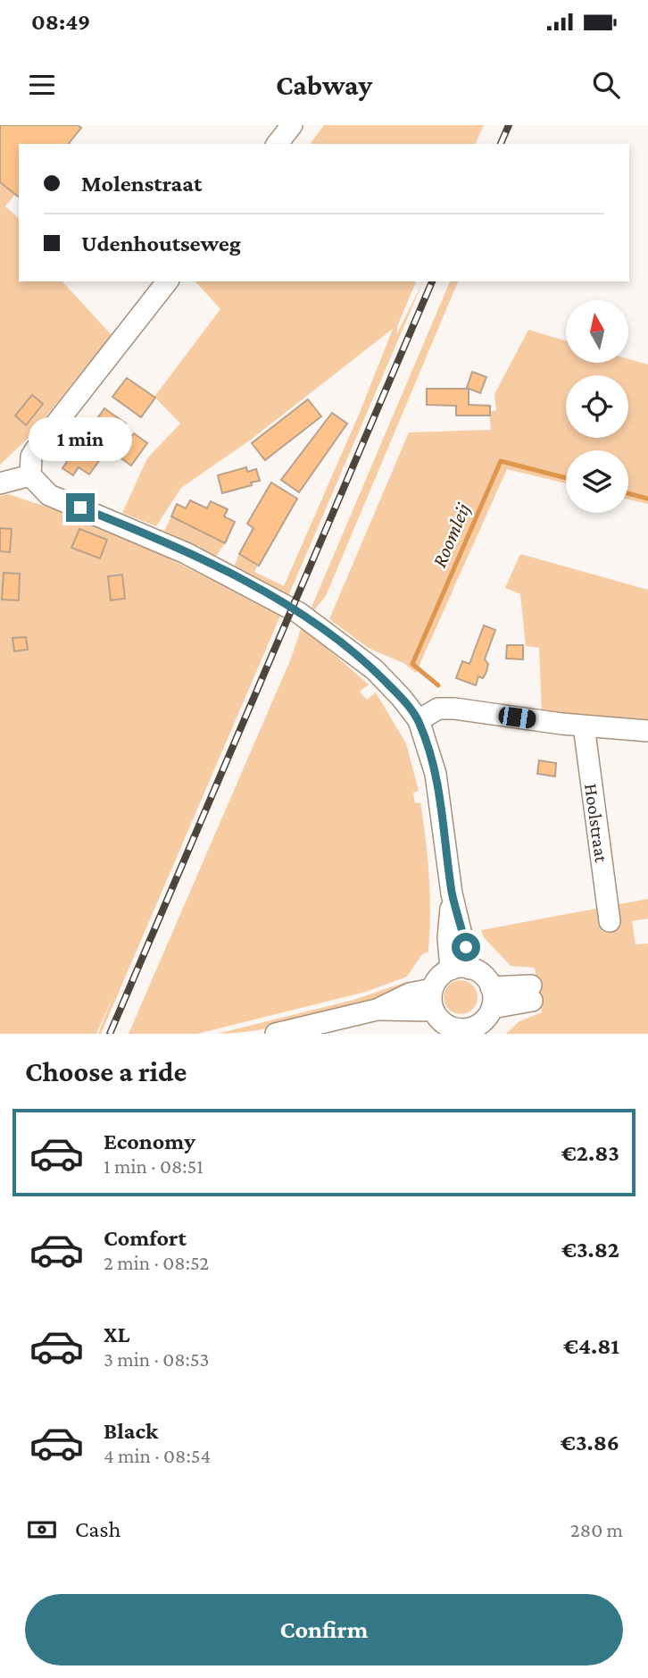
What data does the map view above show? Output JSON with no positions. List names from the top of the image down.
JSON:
{
  "streets": {
    "street": ["Hoolstraat"]
  },
  "water": ["Roomleij"],
  "north": "top",
  "page": {
    "status": "08:49",
    "header": "Cabway",
    "banner": ["Molenstraat", "Udenhoutseweg"],
    "bubble": "1 min",
    "heading": "Choose a ride",
    "list": [
      {
        "name": "Economy",
        "note": "1 min · 08:51",
        "value": "€2.83"
      },
      {
        "name": "Comfort",
        "note": "2 min · 08:52",
        "value": "€3.82"
      },
      {
        "name": "XL",
        "note": "3 min · 08:53",
        "value": "€4.81"
      },
      {
        "name": "Black",
        "note": "4 min · 08:54",
        "value": "€3.86"
      }
    ],
    "pay": ["Cash", "280 m"],
    "buttons": "Confirm"
  }
}
